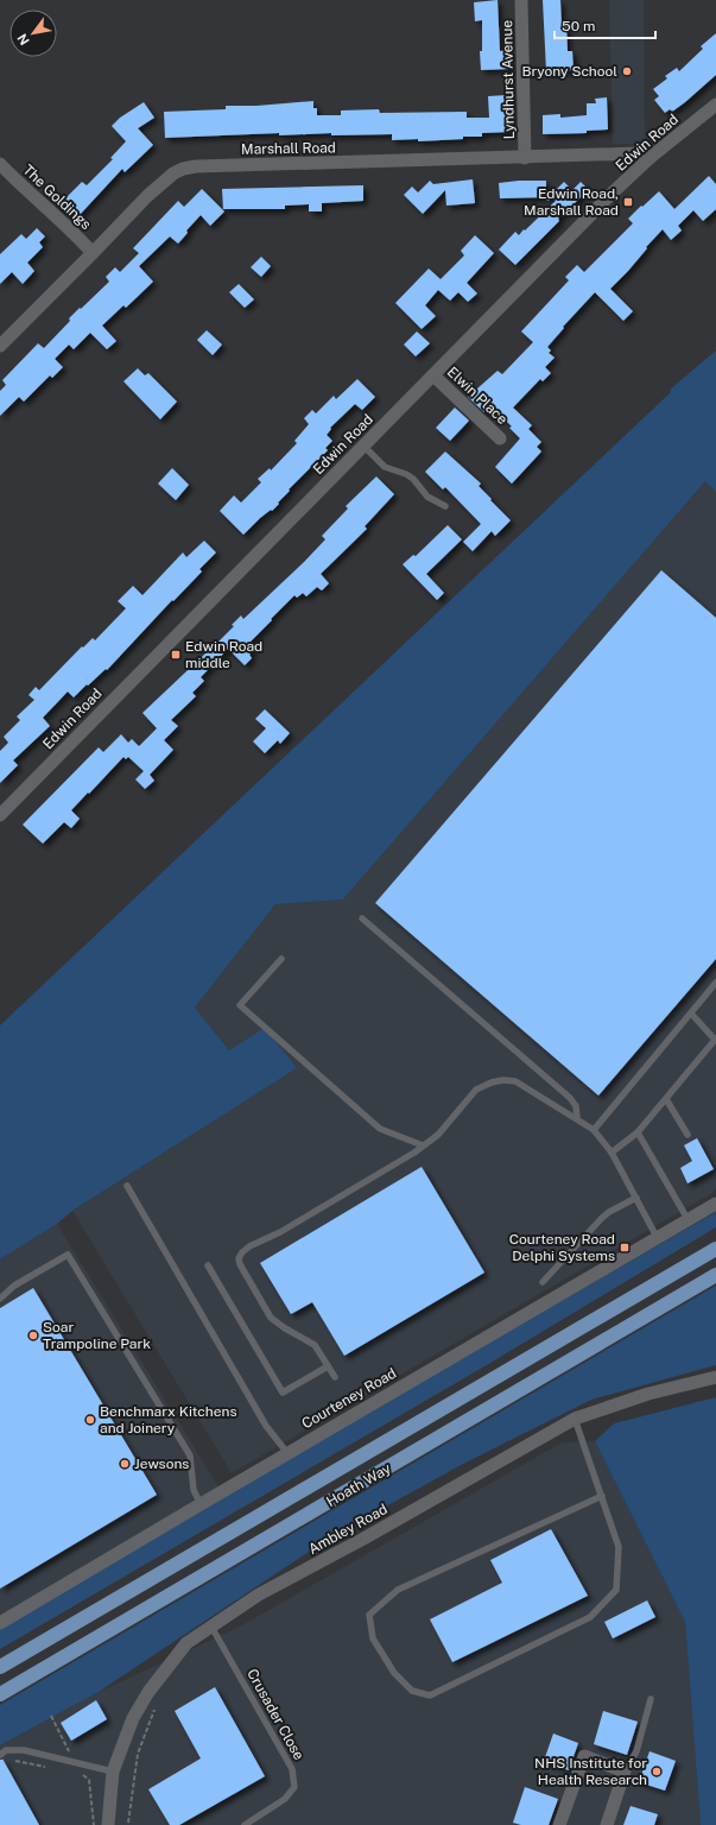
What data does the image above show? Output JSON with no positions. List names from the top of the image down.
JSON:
{
  "streets": {
    "main road": ["Hoath Way"],
    "street": [
      "Lyndhurst Avenue",
      "Edwin Road",
      "Marshall Road",
      "The Goldings",
      "Elwin Place",
      "Courteney Road",
      "Ambley Road"
    ],
    "lane": ["Crusader Close"]
  },
  "crossings": [
    ["Lyndhurst Avenue", "Marshall Road"],
    ["Edwin Road", "Marshall Road"],
    ["Edwin Road", "Elwin Place"],
    ["Marshall Road", "The Goldings"],
    ["Ambley Road", "Crusader Close"]
  ],
  "places": {
    "other": [
      "Bryony School",
      "Soar Trampoline Park",
      "Benchmarx Kitchens and Joinery",
      "Jewsons",
      "NHS Institute for Health Research"
    ],
    "transit": ["Edwin Road, Marshall Road", "Edwin Road middle", "Courteney Road Delphi Systems"]
  },
  "scale_bar": "50 m",
  "north": "bottom left"
}
